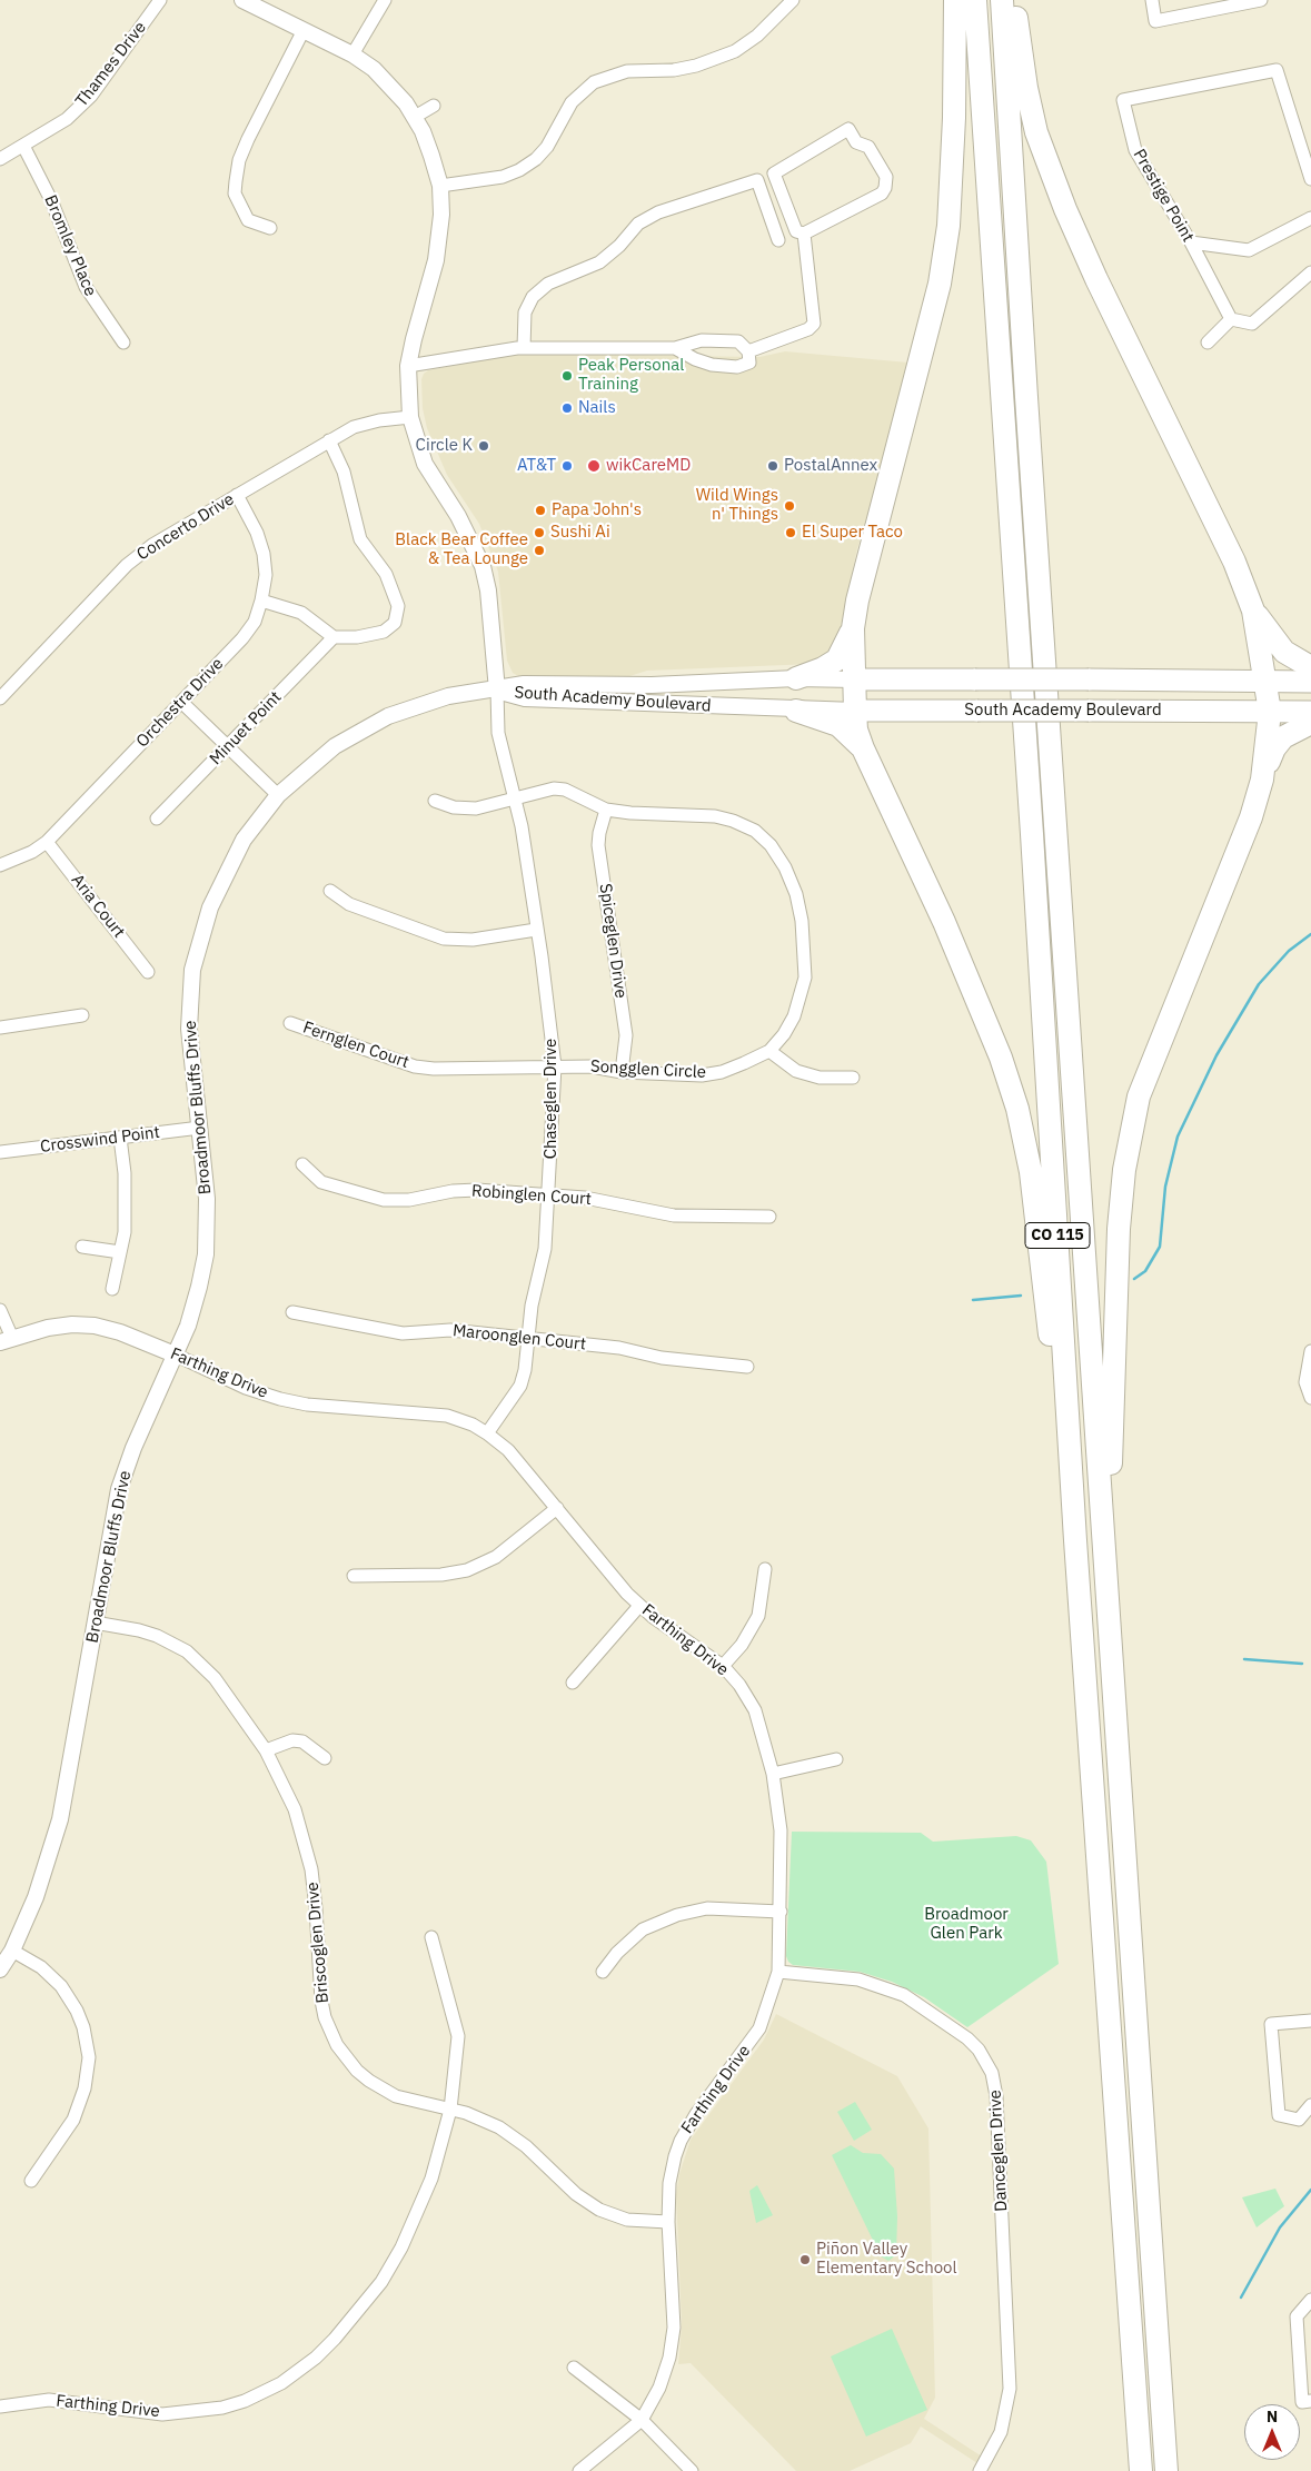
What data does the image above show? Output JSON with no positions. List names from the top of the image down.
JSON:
{
  "streets": {
    "highway": ["South Academy Boulevard", "CO 115"],
    "street": [
      "Thames Drive",
      "Prestige Point",
      "Bromley Place",
      "Concerto Drive",
      "Orchestra Drive",
      "Minuet Point",
      "Aria Court",
      "Spiceglen Drive",
      "Fernglen Court",
      "Songglen Circle",
      "Chaseglen Drive",
      "Broadmoor Bluffs Drive",
      "Crosswind Point",
      "Robinglen Court",
      "Maroonglen Court",
      "Farthing Drive",
      "Briscoglen Drive",
      "Danceglen Drive"
    ]
  },
  "crossings": [
    ["Thames Drive", "Bromley Place"],
    ["Concerto Drive", "Orchestra Drive"],
    ["South Academy Boulevard", "Chaseglen Drive"],
    ["South Academy Boulevard", "Broadmoor Bluffs Drive"],
    ["Orchestra Drive", "Aria Court"],
    ["Spiceglen Drive", "Songglen Circle"],
    ["Fernglen Court", "Songglen Circle"],
    ["Fernglen Court", "Chaseglen Drive"],
    ["Songglen Circle", "Chaseglen Drive"],
    ["Chaseglen Drive", "Broadmoor Bluffs Drive"],
    ["Chaseglen Drive", "Robinglen Court"],
    ["Chaseglen Drive", "Maroonglen Court"],
    ["Chaseglen Drive", "Farthing Drive"],
    ["Broadmoor Bluffs Drive", "Crosswind Point"],
    ["Broadmoor Bluffs Drive", "Farthing Drive"],
    ["Broadmoor Bluffs Drive", "Briscoglen Drive"],
    ["Farthing Drive", "Briscoglen Drive"],
    ["Farthing Drive", "Danceglen Drive"]
  ],
  "parks": ["Broadmoor Glen Park"],
  "places": [
    "Peak Personal Training",
    "Nails",
    "Circle K",
    "AT&T",
    "wikCareMD",
    "PostalAnnex",
    "Wild Wings n' Things",
    "Papa John's",
    "Sushi Ai",
    "El Super Taco",
    "Black Bear Coffee & Tea Lounge",
    "Piñon Valley Elementary School"
  ],
  "north": "top"
}
